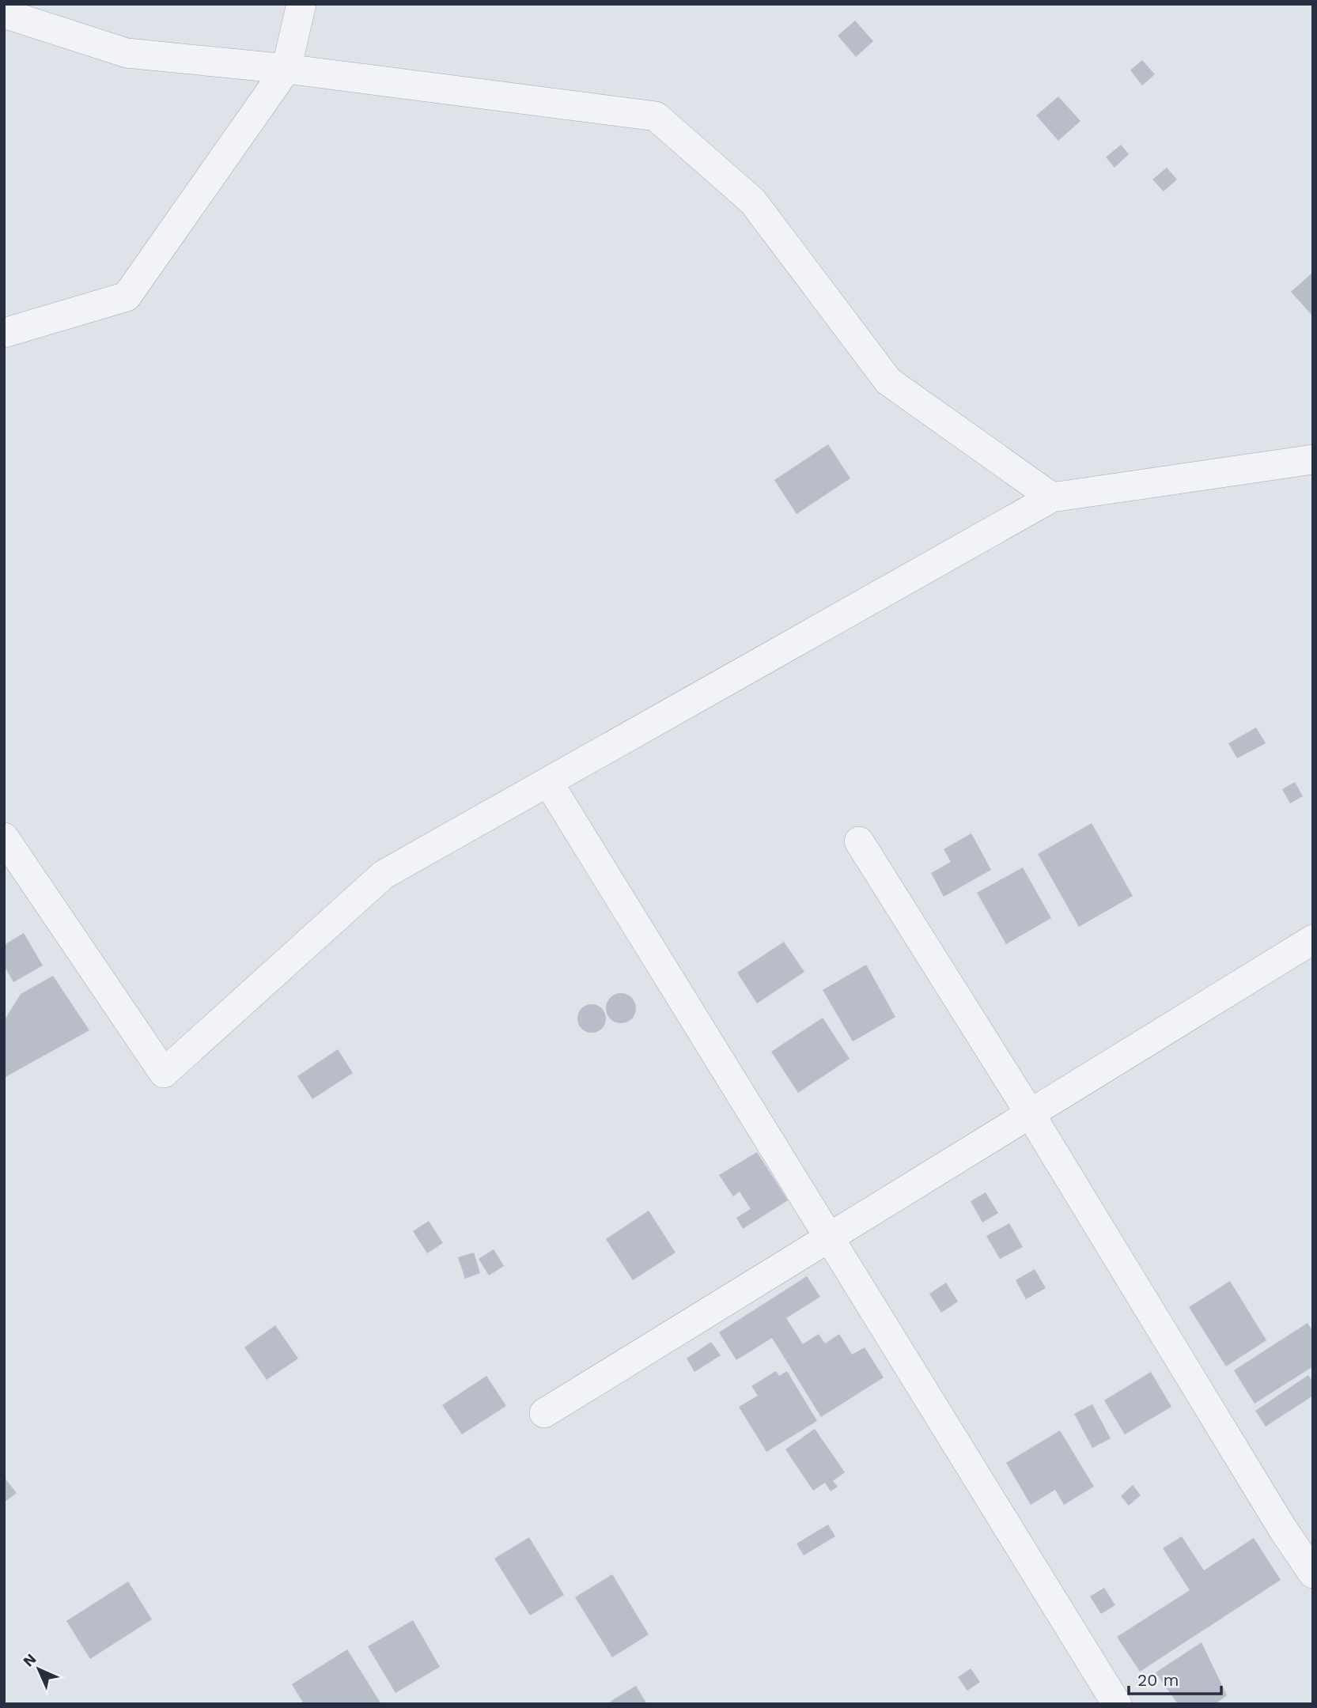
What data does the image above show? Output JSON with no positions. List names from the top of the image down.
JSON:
{
  "scale_bar": "20 m",
  "north": "top left"
}
